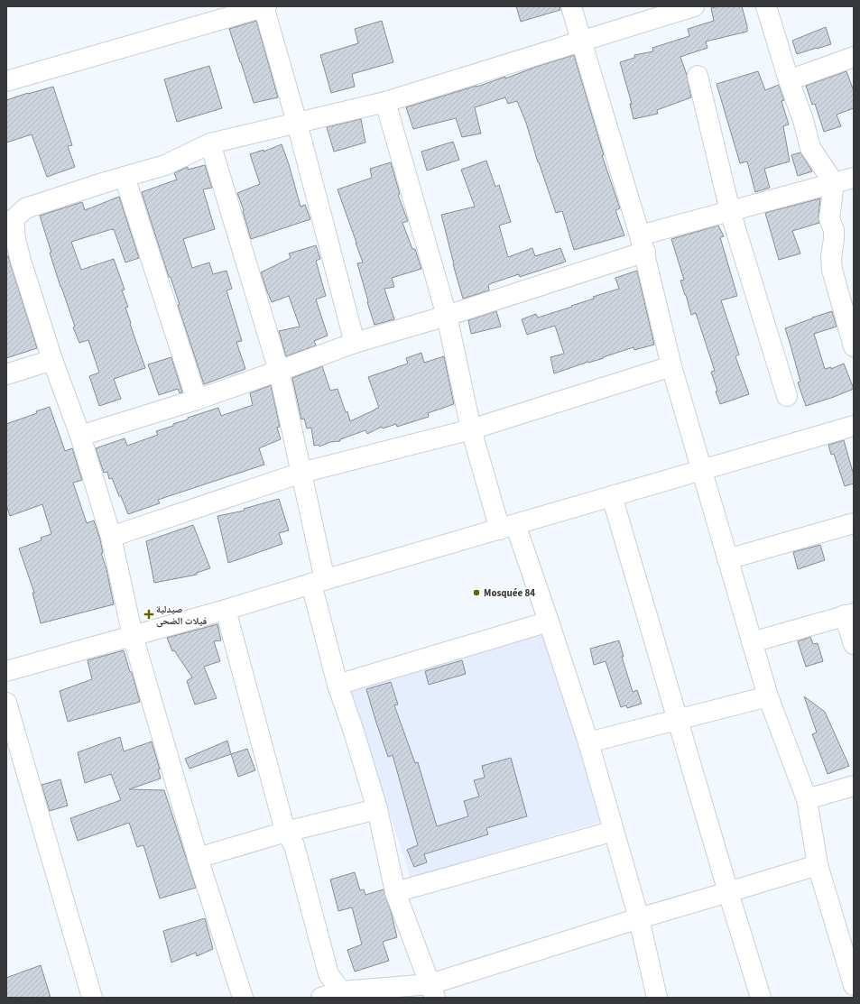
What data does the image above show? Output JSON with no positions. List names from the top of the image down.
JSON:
{
  "places": {
    "other": ["Mosquée 84"],
    "health": ["صيدلية فيلات الضحى"]
  }
}
